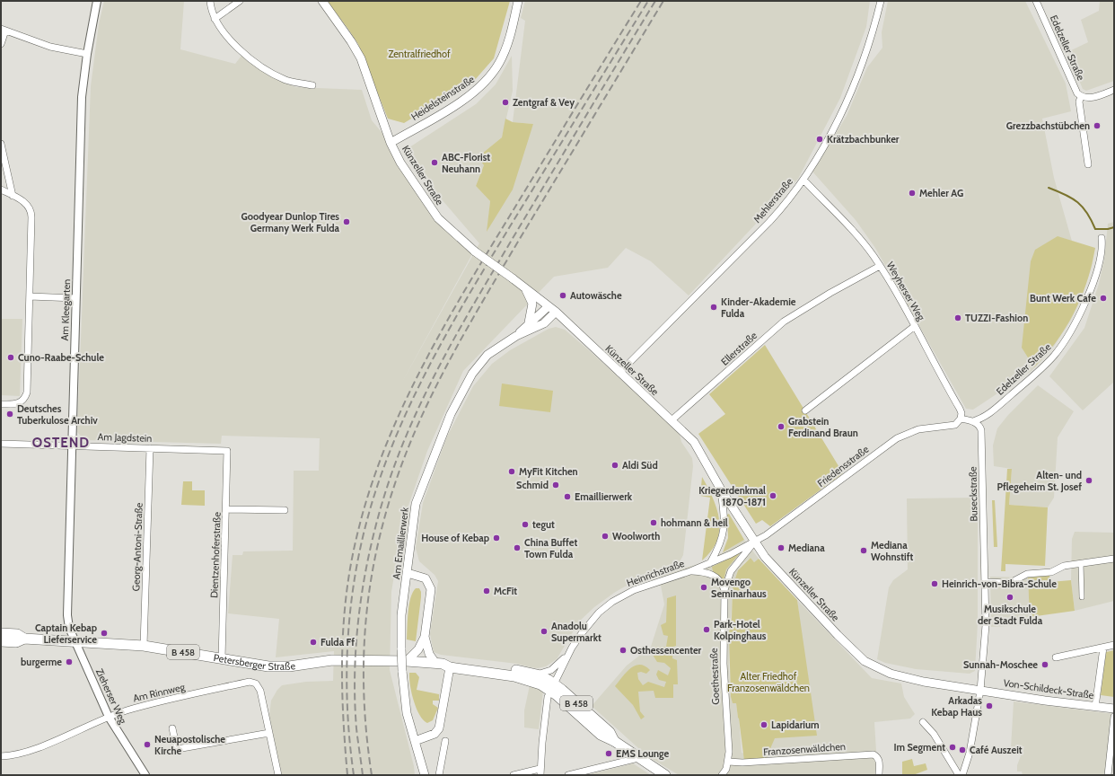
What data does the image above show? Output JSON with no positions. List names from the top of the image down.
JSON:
{
  "streets": {
    "main road": [
      "Heidelsteinstraße",
      "Künzeller Straße",
      "Am Emaillierwerk",
      "B 458",
      "Petersberger Straße",
      "Von-Schildeck-Straße"
    ],
    "street": [
      "Edelzeller Straße",
      "Mehlerstraße",
      "Weyherser Weg",
      "Am Kleegarten",
      "Ellerstraße",
      "Am Jagdstein",
      "Friedensstraße",
      "Buseckstraße",
      "Georg-Antoni-Straße",
      "Dientzenhoferstraße",
      "Heinrichstraße",
      "Goethestraße",
      "Am Rinnweg",
      "Zieherser Weg",
      "Franzosenwäldchen"
    ]
  },
  "crossings": [
    ["Edelzeller Straße", "Buseckstraße"],
    ["Heidelsteinstraße", "Künzeller Straße"],
    ["Künzeller Straße", "Mehlerstraße"],
    ["Künzeller Straße", "Ellerstraße"],
    ["Künzeller Straße", "Friedensstraße"],
    ["Künzeller Straße", "Buseckstraße"],
    ["Künzeller Straße", "Am Emaillierwerk"],
    ["Künzeller Straße", "Heinrichstraße"],
    ["Künzeller Straße", "Goethestraße"],
    ["Künzeller Straße", "Von-Schildeck-Straße"],
    ["Mehlerstraße", "Weyherser Weg"],
    ["Weyherser Weg", "Ellerstraße"],
    ["Weyherser Weg", "Friedensstraße"],
    ["Am Kleegarten", "Am Jagdstein"],
    ["Am Kleegarten", "Petersberger Straße"],
    ["Am Kleegarten", "Zieherser Weg"],
    ["Am Jagdstein", "Georg-Antoni-Straße"],
    ["Am Jagdstein", "Dientzenhoferstraße"],
    ["Friedensstraße", "Heinrichstraße"],
    ["Friedensstraße", "Goethestraße"],
    ["Buseckstraße", "Von-Schildeck-Straße"],
    ["Georg-Antoni-Straße", "Petersberger Straße"],
    ["Dientzenhoferstraße", "Petersberger Straße"],
    ["Heinrichstraße", "Petersberger Straße"],
    ["Heinrichstraße", "Goethestraße"],
    ["Petersberger Straße", "Zieherser Weg"],
    ["Goethestraße", "Franzosenwäldchen"],
    ["Am Rinnweg", "Zieherser Weg"]
  ],
  "districts": ["OSTEND"],
  "parks": ["Zentralfriedhof", "Alter Friedhof Franzosenwäldchen"],
  "places": [
    "Zentgraf & Vey",
    "Grezzbachstübchen",
    "Krätzbachbunker",
    "ABC-Florist Neuhann",
    "Mehler AG",
    "Goodyear Dunlop Tires Germany Werk Fulda",
    "Autowäsche",
    "Bunt Werk Cafe",
    "Kinder-Akademie Fulda",
    "TUZZI-Fashion",
    "Cuno-Raabe-Schule",
    "Deutsches Tuberkulose Archiv",
    "Grabstein Ferdinand Braun",
    "Aldi Süd",
    "MyFit Kitchen",
    "Alten- und Pflegeheim St. Josef",
    "Schmid",
    "Kriegerdenkmal 1870-1871",
    "Emaillierwerk",
    "hohmann & heil",
    "tegut",
    "Woolworth",
    "House of Kebap",
    "China Buffet Town Fulda",
    "Mediana",
    "Mediana Wohnstift",
    "Heinrich-von-Bibra-Schule",
    "Movengo Seminarhaus",
    "McFit",
    "Musikschule der Stadt Fulda",
    "Park-Hotel Kolpinghaus",
    "Anadolu Supermarkt",
    "Captain Kebap Lieferservice",
    "Fulda Ff",
    "Osthessencenter",
    "burgerme",
    "Sunnah-Moschee",
    "Arkadas Kebap Haus",
    "Lapidarium",
    "Neuapostolische Kirche",
    "Im Segment",
    "Café Auszeit",
    "EMS Lounge"
  ]
}
